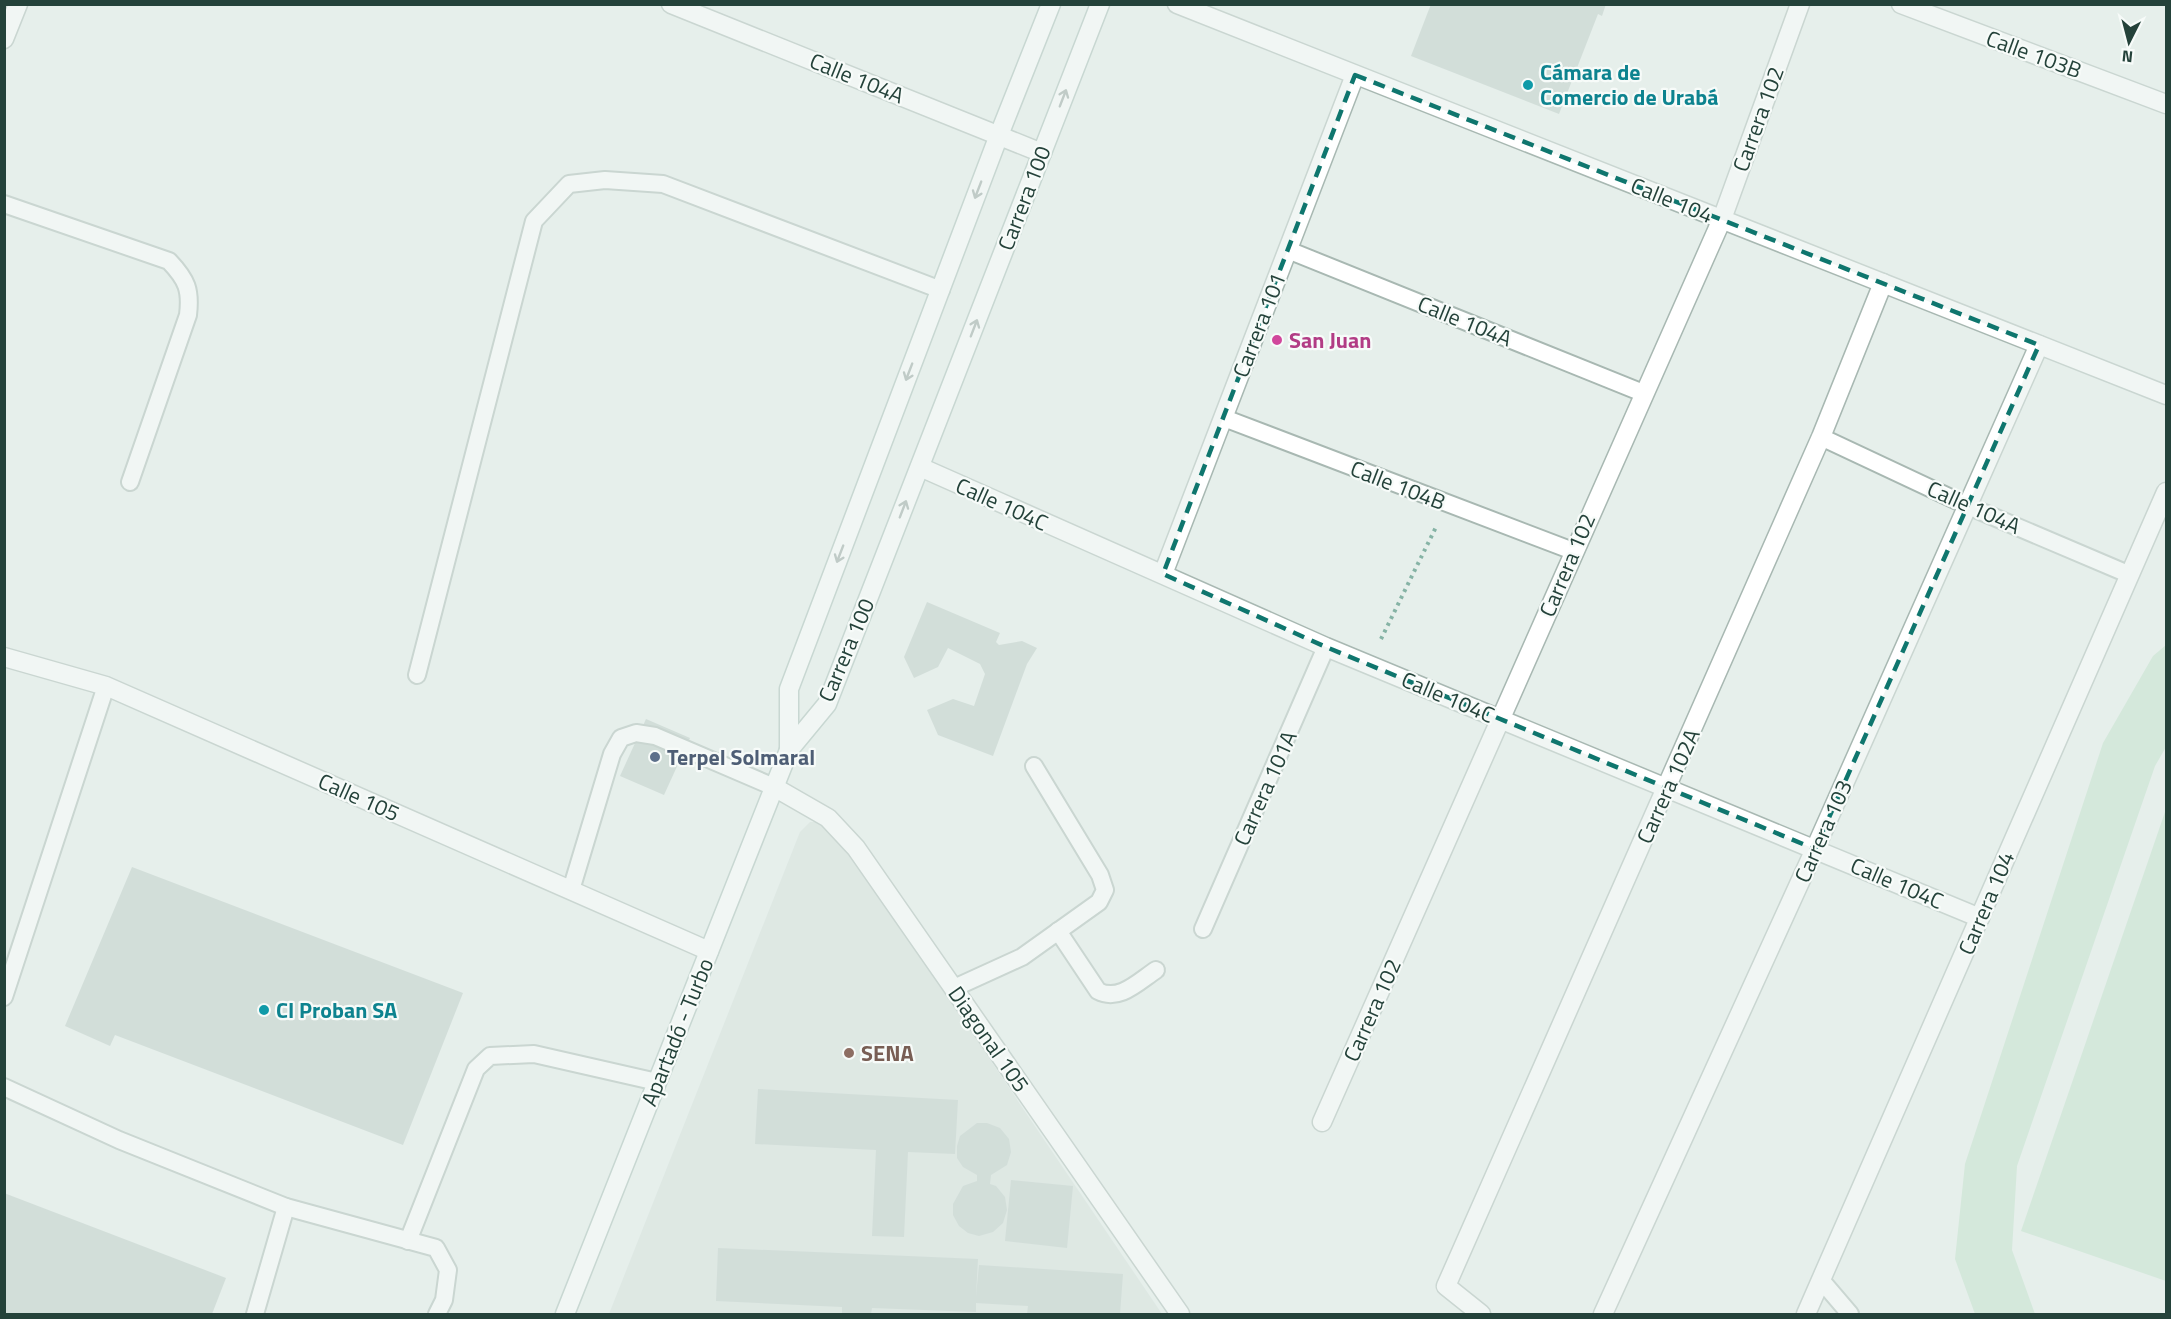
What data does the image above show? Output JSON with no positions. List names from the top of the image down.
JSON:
{
  "streets": {
    "street": [
      "Calle 103B",
      "Calle 104A",
      "Carrera 102",
      "Carrera 100",
      "Calle 104",
      "Carrera 101",
      "Calle 104C",
      "Carrera 102A",
      "Calle 105",
      "Carrera 103",
      "Carrera 104",
      "Apartadó - Turbo",
      "Diagonal 105"
    ],
    "lane": ["Calle 104B", "Carrera 101A"]
  },
  "crossings": [
    ["Calle 104A", "Carrera 102"],
    ["Calle 104A", "Carrera 100"],
    ["Calle 104A", "Carrera 101"],
    ["Calle 104A", "Carrera 102A"],
    ["Calle 104A", "Carrera 103"],
    ["Calle 104A", "Carrera 104"],
    ["Carrera 102", "Calle 104"],
    ["Carrera 102", "Calle 104B"],
    ["Carrera 102", "Calle 104C"],
    ["Carrera 100", "Calle 104C"],
    ["Carrera 100", "Apartadó - Turbo"],
    ["Calle 104", "Carrera 101"],
    ["Calle 104", "Carrera 102A"],
    ["Calle 104", "Carrera 103"],
    ["Carrera 101", "Calle 104B"],
    ["Carrera 101", "Calle 104C"],
    ["Calle 104C", "Carrera 102A"],
    ["Calle 104C", "Carrera 101A"],
    ["Calle 104C", "Carrera 103"],
    ["Calle 104C", "Carrera 104"],
    ["Calle 105", "Apartadó - Turbo"],
    ["Apartadó - Turbo", "Diagonal 105"]
  ],
  "places": [
    "Cámara de Comercio de Urabá",
    "San Juan",
    "Terpel Solmaral",
    "CI Proban SA",
    "SENA"
  ],
  "north": "bottom"
}
